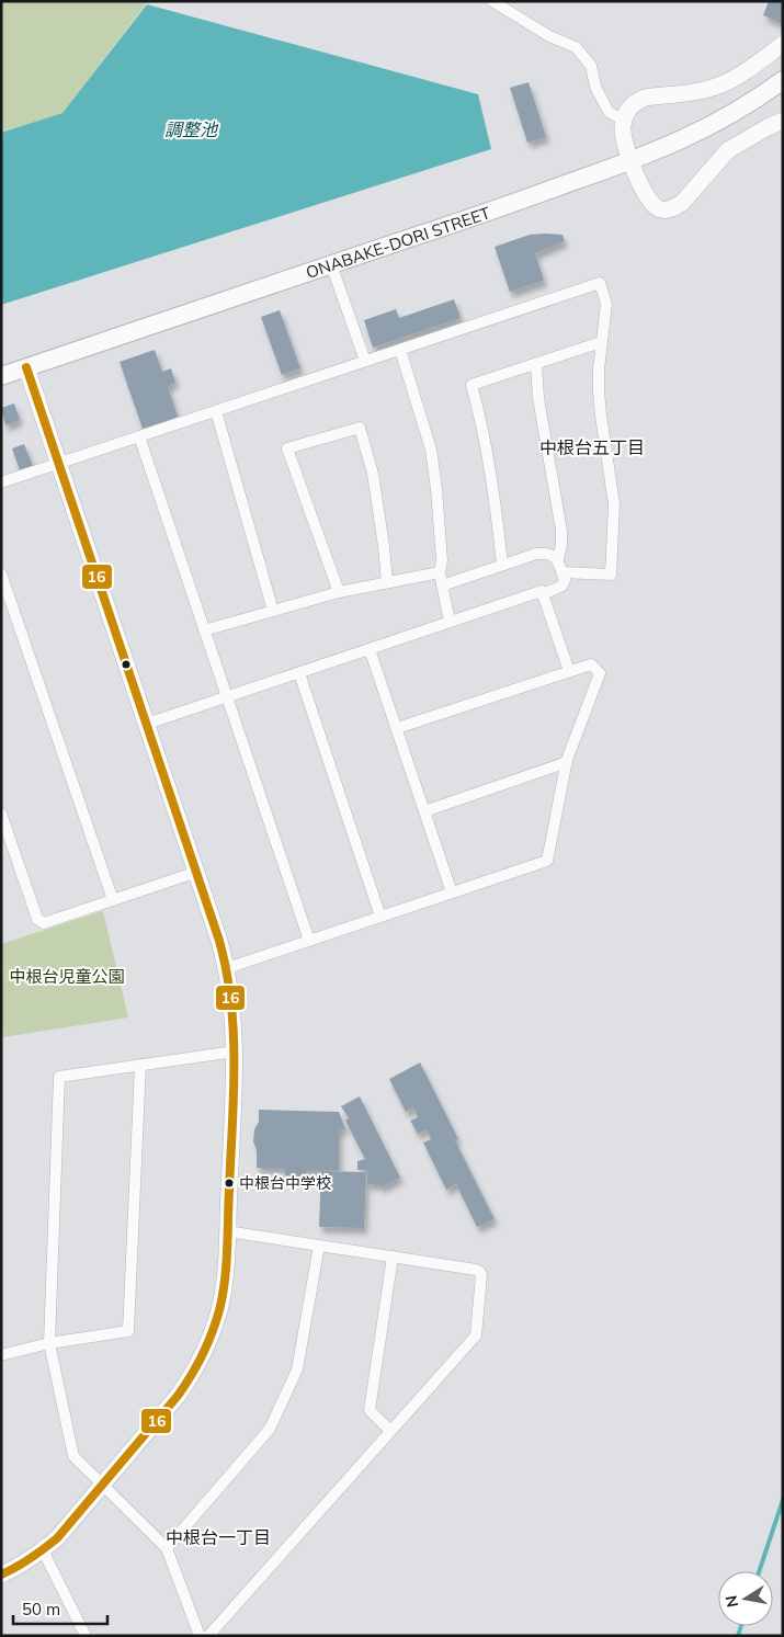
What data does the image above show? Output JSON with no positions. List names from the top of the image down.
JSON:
{
  "streets": {
    "main road": ["ONABAKE-DORI STREET"]
  },
  "districts": ["中根台五丁目", "中根台一丁目"],
  "water": ["調整池"],
  "parks": ["中根台児童公園"],
  "places": ["中根台中学校"],
  "lines": ["transit line 16"],
  "scale_bar": "50 m",
  "north": "left"
}
